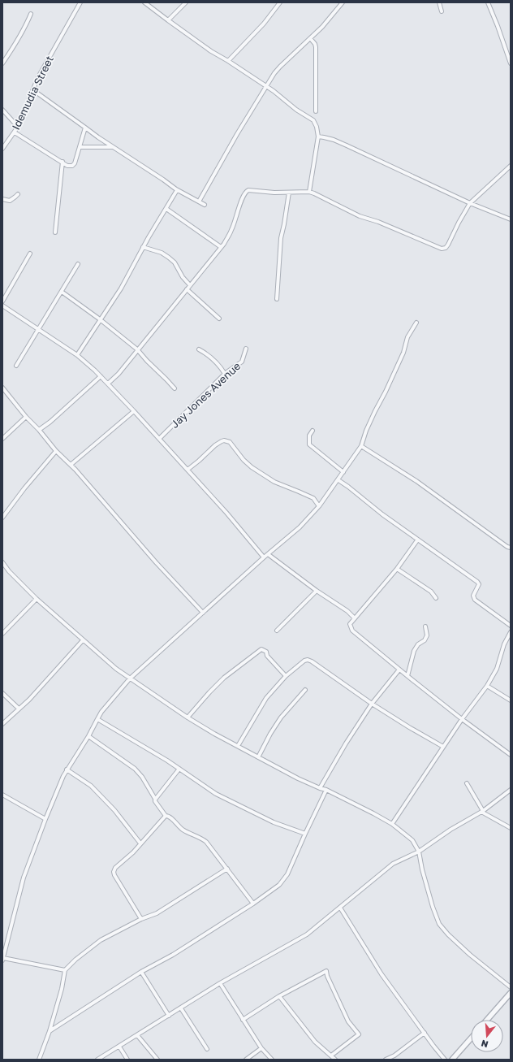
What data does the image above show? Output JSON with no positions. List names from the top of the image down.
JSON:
{
  "streets": {
    "street": ["Idemudia Street", "Jay Jones Avenue"]
  },
  "north": "bottom"
}
